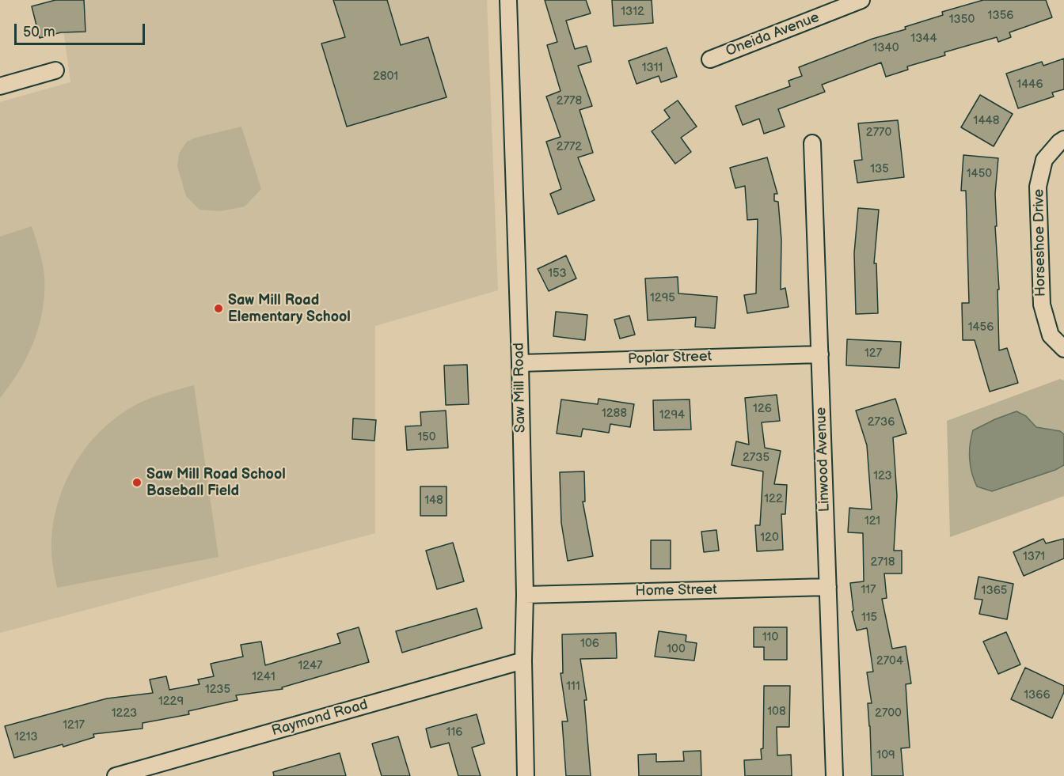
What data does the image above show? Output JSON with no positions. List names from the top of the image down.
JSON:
{
  "streets": {
    "street": [
      "Oneida Avenue",
      "Horseshoe Drive",
      "Poplar Street",
      "Saw Mill Road",
      "Linwood Avenue",
      "Home Street",
      "Raymond Road"
    ]
  },
  "crossings": [
    ["Poplar Street", "Saw Mill Road"],
    ["Poplar Street", "Linwood Avenue"],
    ["Saw Mill Road", "Home Street"],
    ["Saw Mill Road", "Raymond Road"],
    ["Linwood Avenue", "Home Street"]
  ],
  "places": ["Saw Mill Road Elementary School", "Saw Mill Road School Baseball Field"],
  "house_numbers": [
    "1312",
    "1356",
    "1350",
    "1344",
    "1340",
    "1311",
    "2801",
    "1446",
    "2778",
    "1448",
    "2770",
    "2772",
    "135",
    "1450",
    "153",
    "1295",
    "1456",
    "127",
    "126",
    "1288",
    "1294",
    "2736",
    "150",
    "2735",
    "123",
    "122",
    "148",
    "121",
    "120",
    "1371",
    "2718",
    "117",
    "1365",
    "115",
    "110",
    "106",
    "100",
    "2704",
    "1247",
    "1241",
    "111",
    "1235",
    "1366",
    "1229",
    "108",
    "1223",
    "2700",
    "1217",
    "116",
    "1213",
    "109"
  ],
  "scale_bar": "50 m"
}
